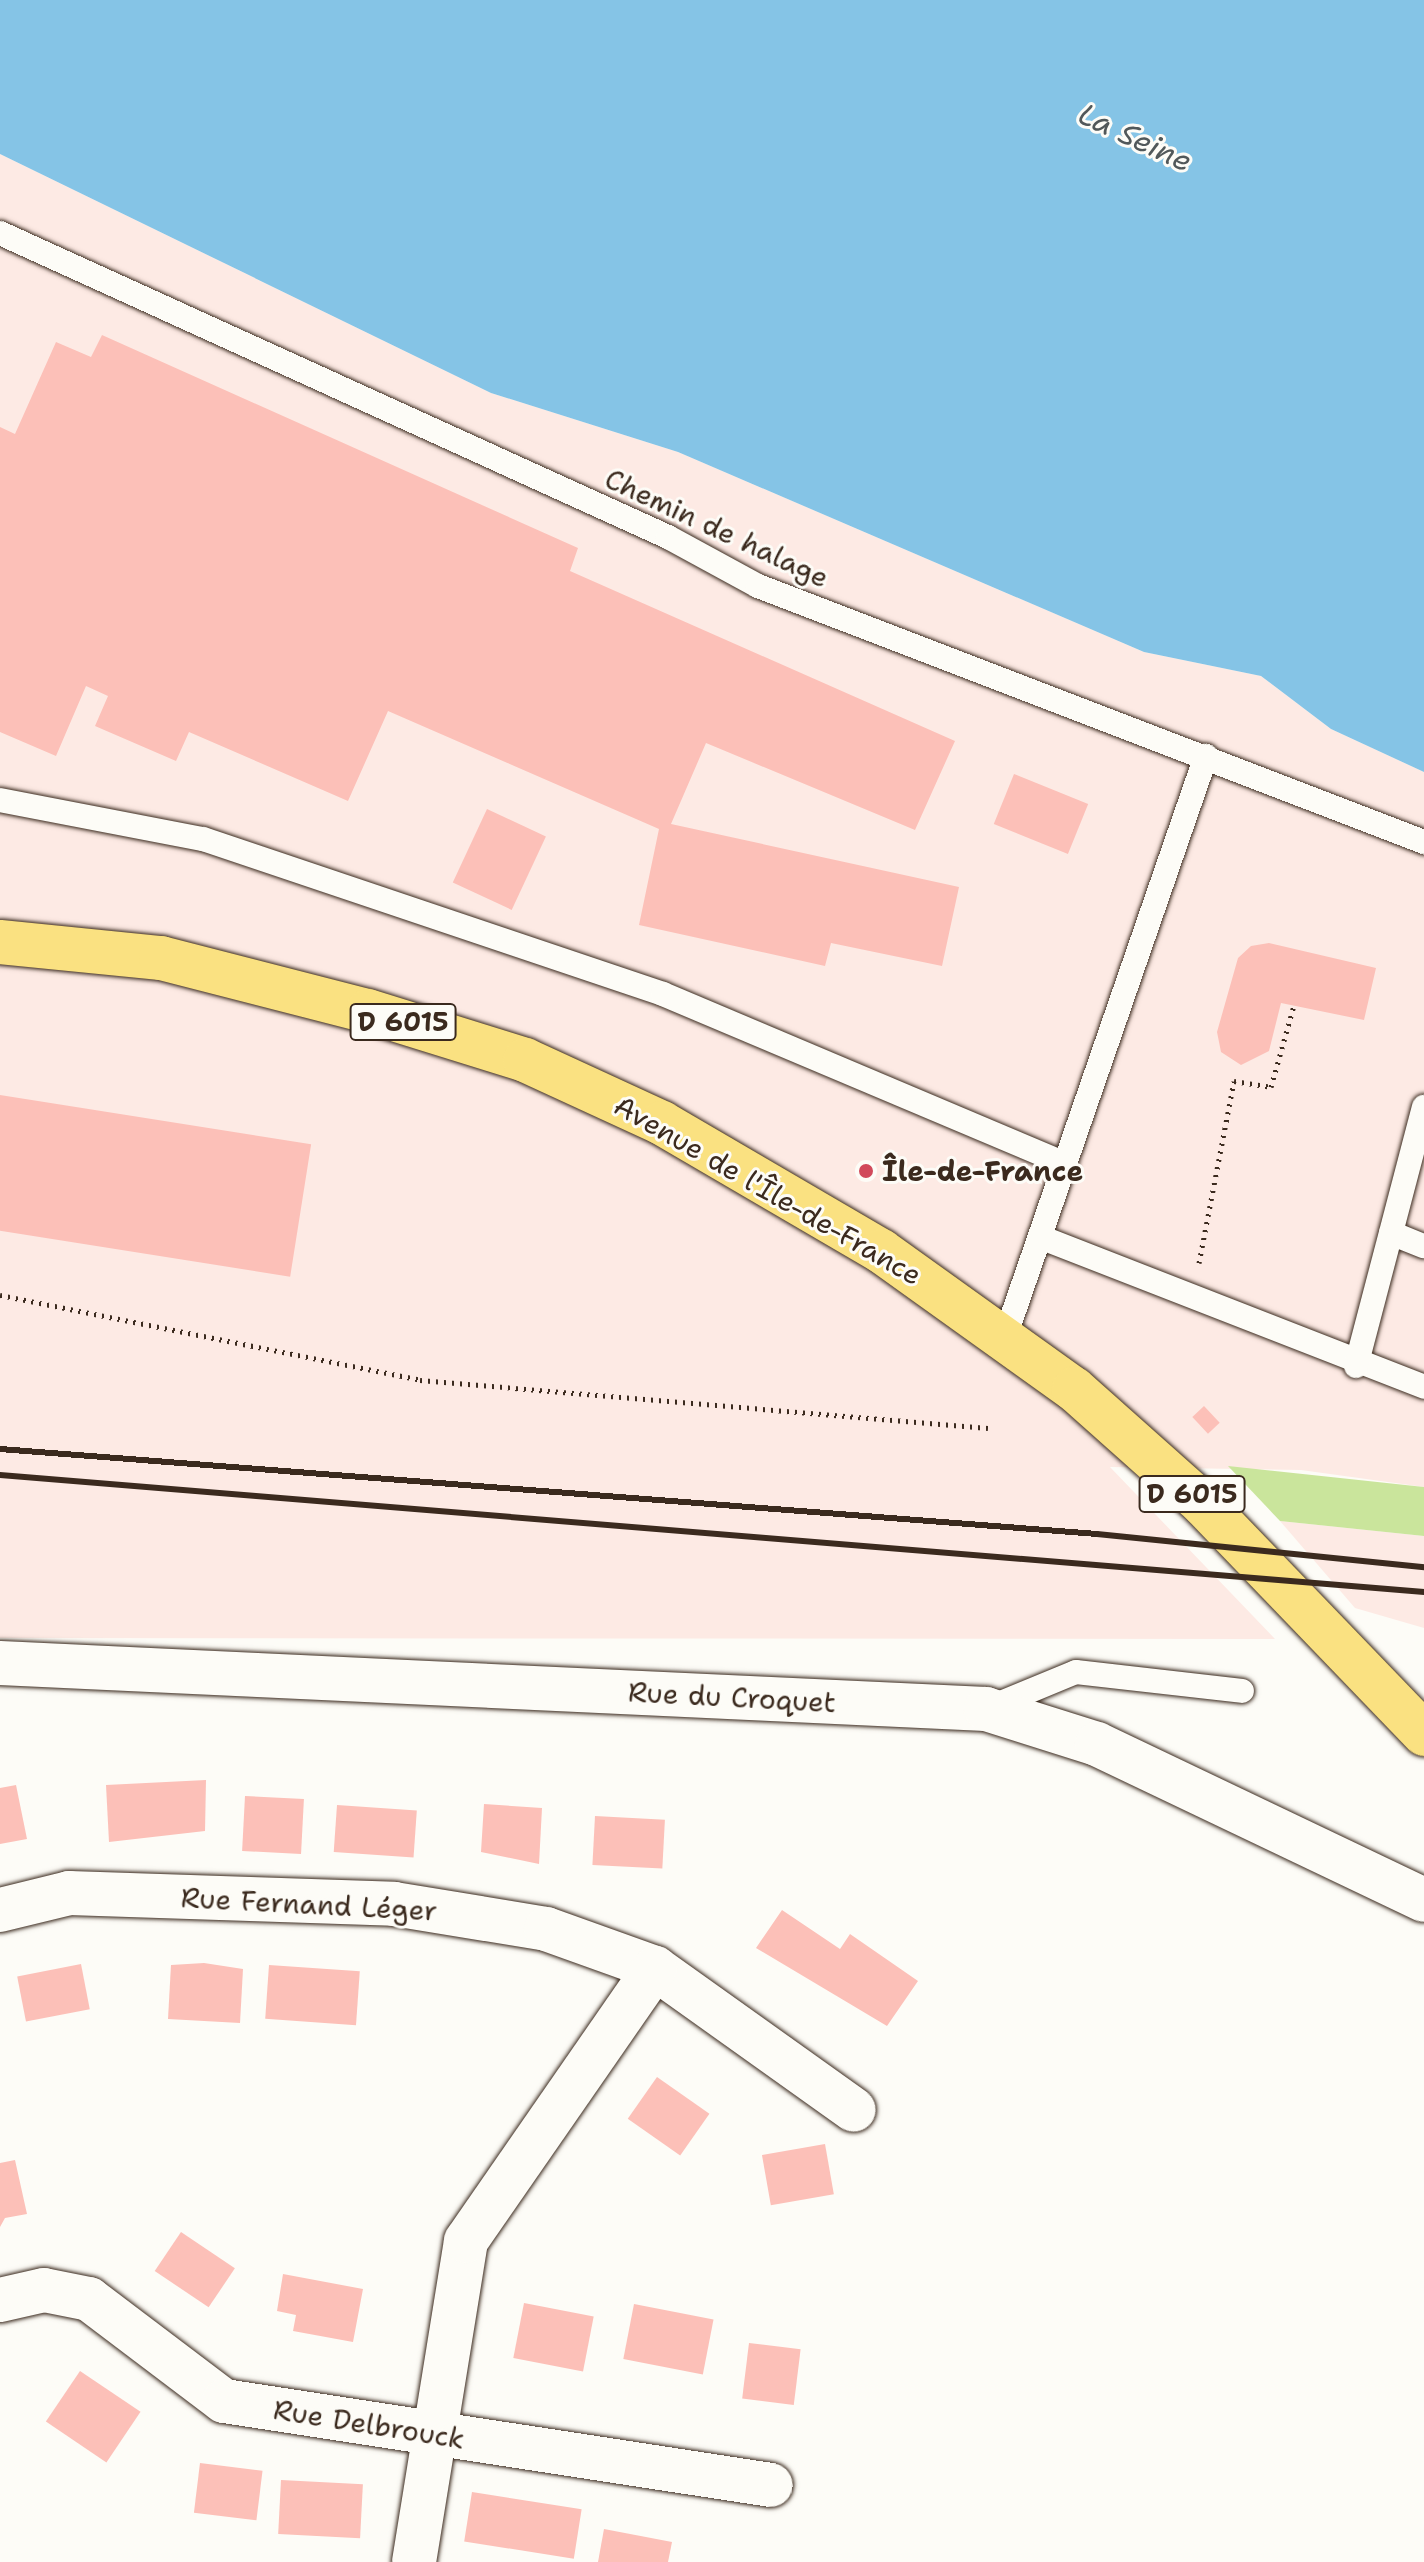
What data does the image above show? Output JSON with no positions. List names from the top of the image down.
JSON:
{
  "streets": {
    "main road": ["D 6015", "Avenue de l'Île-de-France"],
    "street": ["Rue du Croquet", "Rue Fernand Léger", "Rue Delbrouck"],
    "lane": ["Chemin de halage"]
  },
  "water": ["La Seine"],
  "places": ["Île-de-France"]
}
